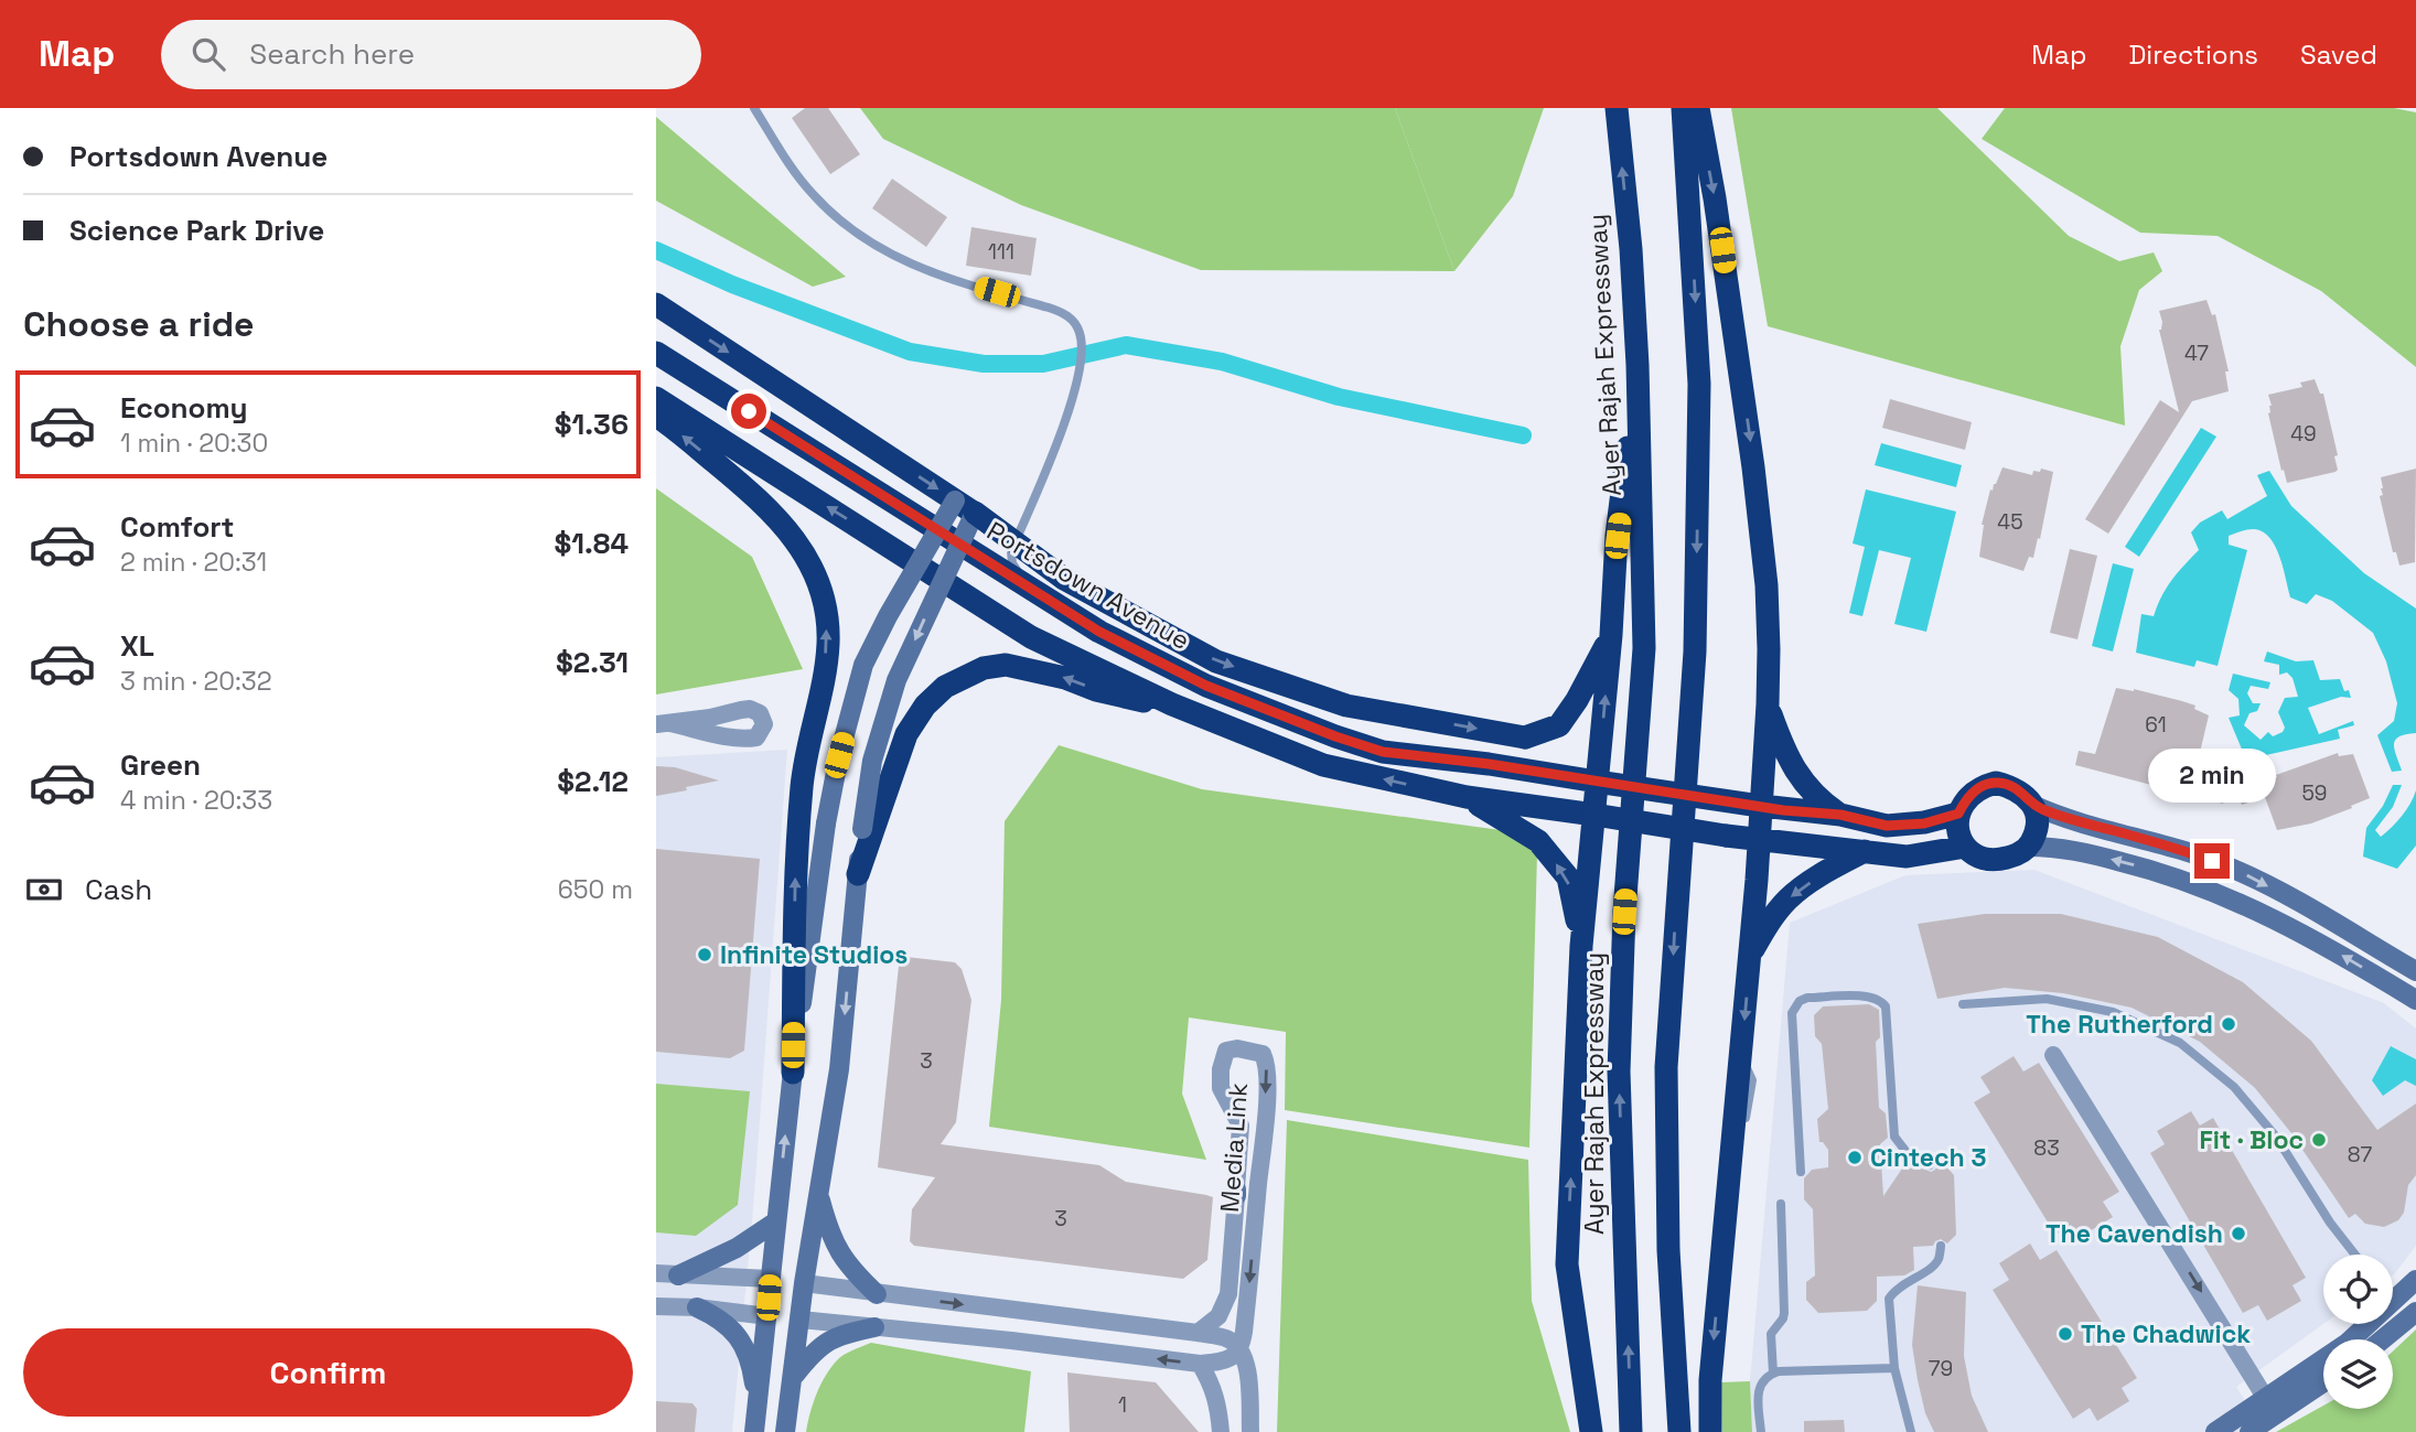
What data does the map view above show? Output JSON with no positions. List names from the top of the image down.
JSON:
{
  "streets": {
    "highway": ["Ayer Rajah Expressway", "Portsdown Avenue"],
    "street": ["Media Link"]
  },
  "places": [
    "Infinite Studios",
    "The Rutherford",
    "Fit · Bloc",
    "Cintech 3",
    "The Cavendish",
    "The Chadwick"
  ],
  "house_numbers": [
    "111",
    "47",
    "49",
    "45",
    "61",
    "59",
    "3",
    "83",
    "87",
    "3",
    "79",
    "1"
  ],
  "page": {
    "header": "Map",
    "search": "Search here",
    "nav": ["Map", "Directions", "Saved"],
    "banner": ["Portsdown Avenue", "Science Park Drive"],
    "heading": "Choose a ride",
    "list": [
      {
        "name": "Economy",
        "note": "1 min · 20:30",
        "value": "$1.36"
      },
      {
        "name": "Comfort",
        "note": "2 min · 20:31",
        "value": "$1.84"
      },
      {
        "name": "XL",
        "note": "3 min · 20:32",
        "value": "$2.31"
      },
      {
        "name": "Green",
        "note": "4 min · 20:33",
        "value": "$2.12"
      }
    ],
    "bubble": "2 min",
    "pay": ["Cash", "650 m"],
    "buttons": "Confirm"
  }
}
